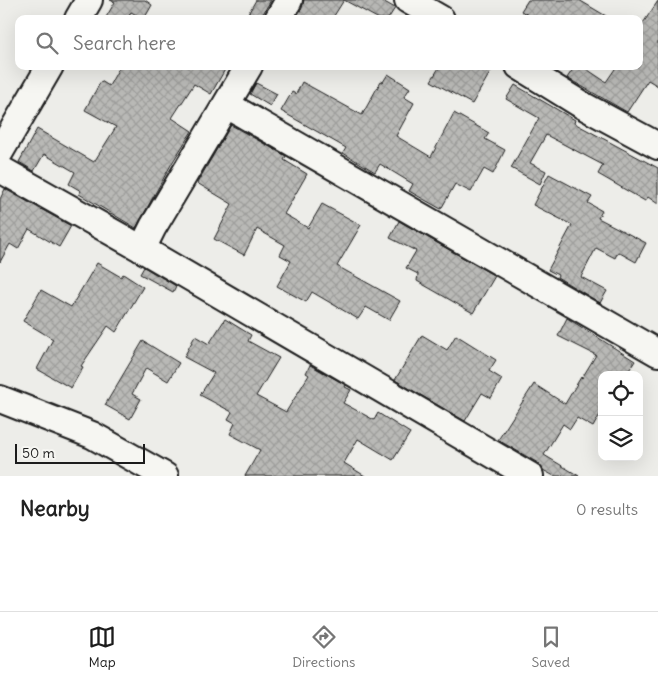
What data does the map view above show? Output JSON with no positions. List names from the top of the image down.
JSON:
{
  "scale_bar": "50 m",
  "page": {
    "search": "Search here",
    "scale": "50 m",
    "heading": ["Nearby", "0 results"],
    "nav": ["Map", "Directions", "Saved"]
  }
}
